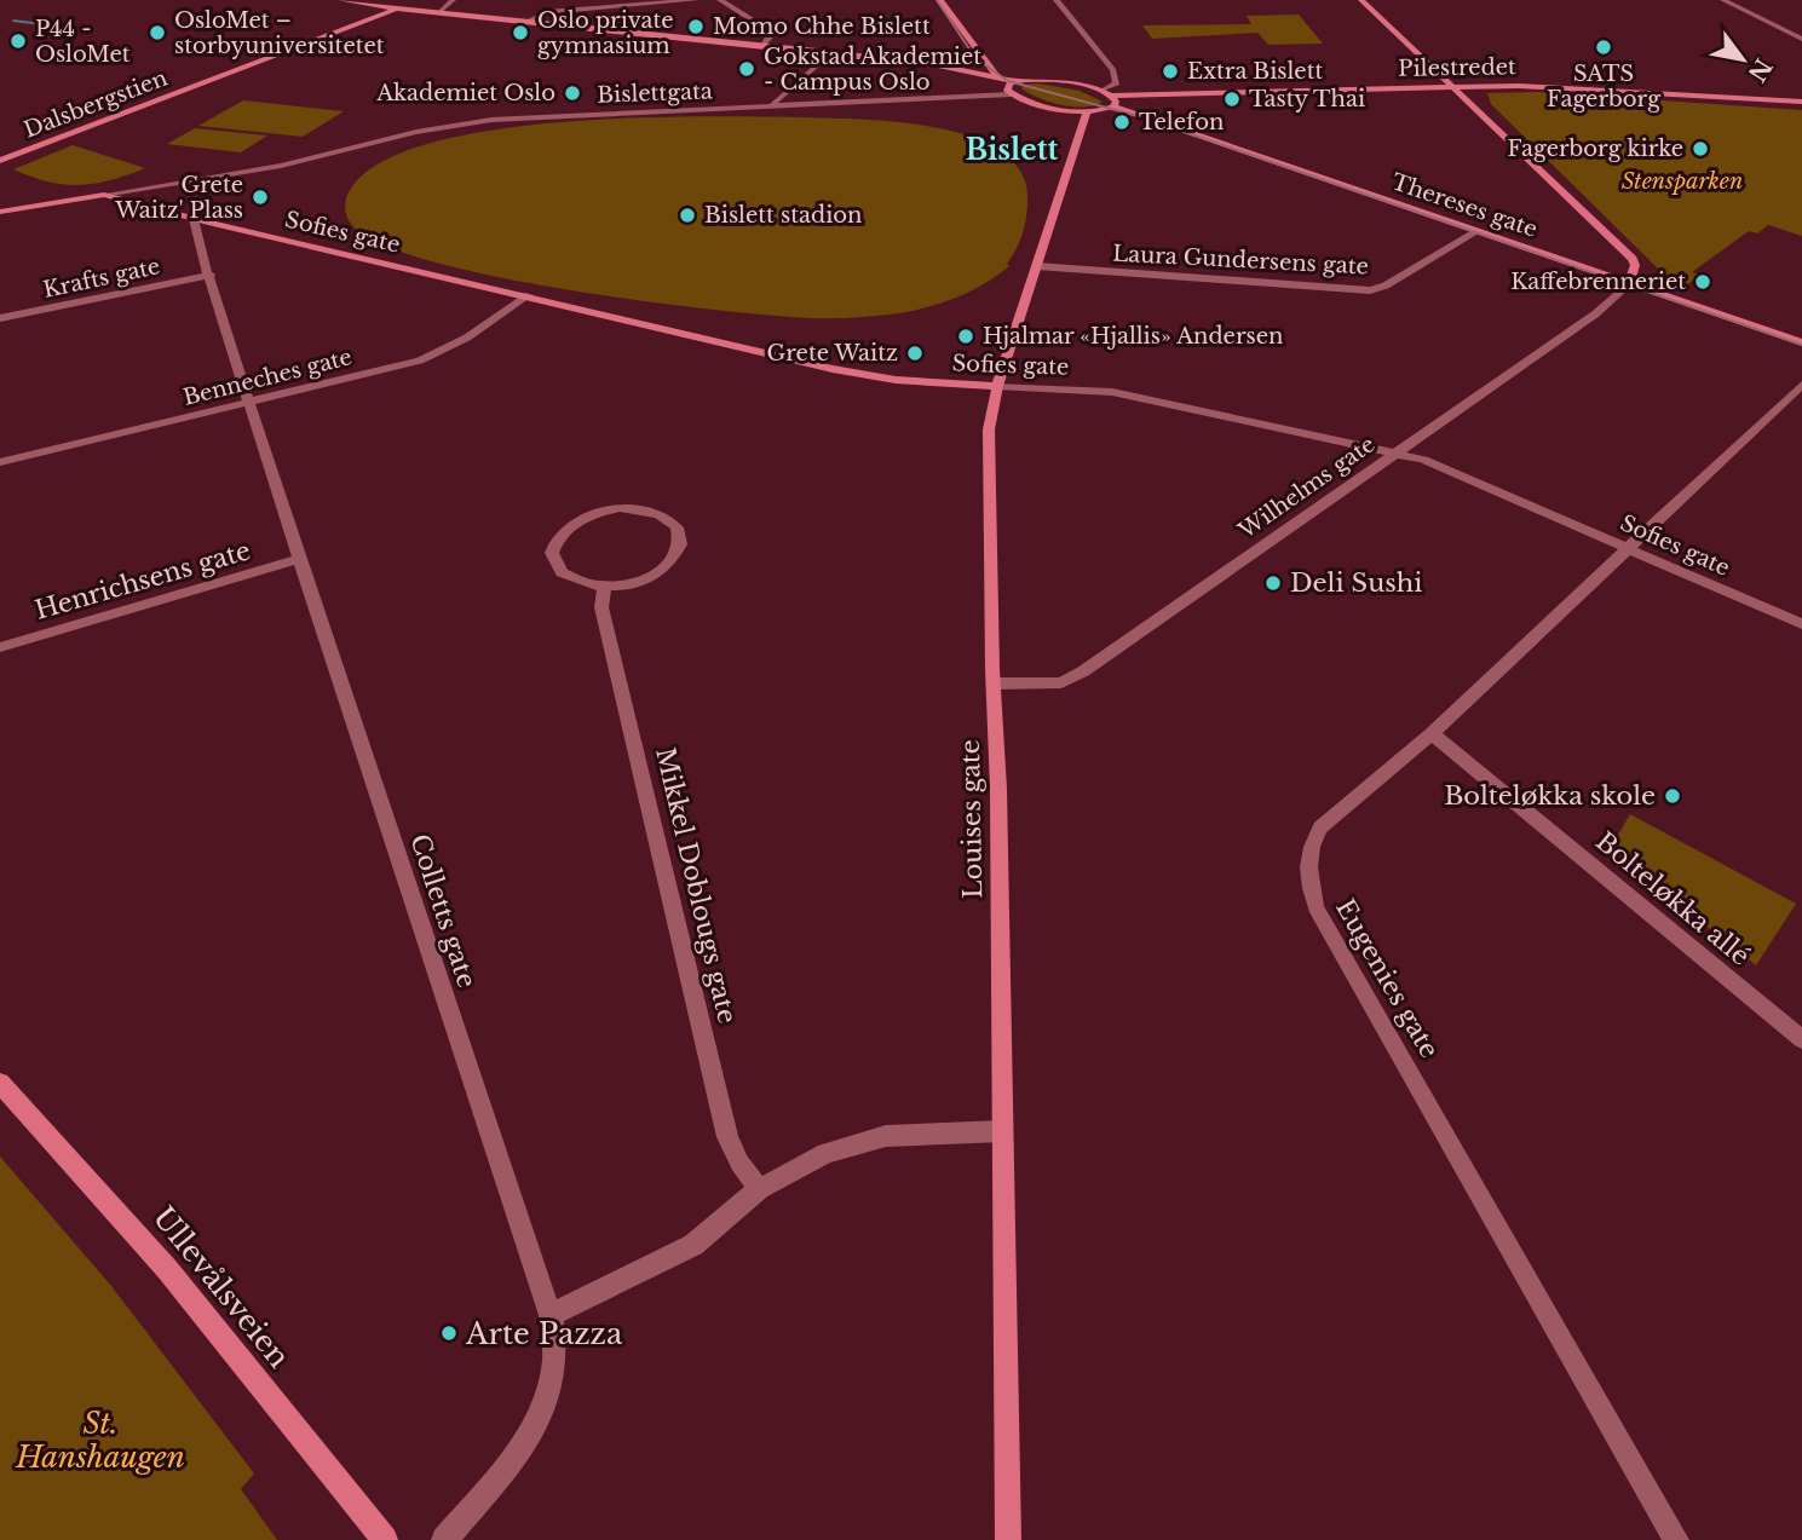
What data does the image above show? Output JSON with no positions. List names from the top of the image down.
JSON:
{
  "streets": {
    "street": [
      "Pilestredet",
      "Bislettgata",
      "Dalsbergstien",
      "Thereses gate",
      "Sofies gate",
      "Laura Gundersens gate",
      "Krafts gate",
      "Benneches gate",
      "Wilhelms gate",
      "Henrichsens gate",
      "Louises gate",
      "Mikkel Doblougs gate",
      "Bolteløkka allé",
      "Colletts gate",
      "Eugenies gate",
      "Ullevålsveien"
    ]
  },
  "crossings": [
    ["Pilestredet", "Thereses gate"],
    ["Bislettgata", "Sofies gate"],
    ["Thereses gate", "Laura Gundersens gate"],
    ["Thereses gate", "Wilhelms gate"],
    ["Sofies gate", "Benneches gate"],
    ["Sofies gate", "Wilhelms gate"],
    ["Sofies gate", "Louises gate"],
    ["Sofies gate", "Colletts gate"],
    ["Sofies gate", "Eugenies gate"],
    ["Laura Gundersens gate", "Louises gate"],
    ["Krafts gate", "Colletts gate"],
    ["Benneches gate", "Colletts gate"],
    ["Wilhelms gate", "Louises gate"],
    ["Henrichsens gate", "Colletts gate"],
    ["Bolteløkka allé", "Eugenies gate"]
  ],
  "districts": ["Bislett"],
  "parks": ["Stensparken", "St. Hanshaugen"],
  "places": [
    "Momo Chhe Bislett",
    "OsloMet – storbyuniversitetet",
    "Oslo private gymnasium",
    "P44 - OsloMet",
    "SATS Fagerborg",
    "Gokstad Akademiet - Campus Oslo",
    "Extra Bislett",
    "Akademiet Oslo",
    "Tasty Thai",
    "Telefon",
    "Fagerborg kirke",
    "Grete Waitz' Plass",
    "Bislett stadion",
    "Kaffebrenneriet",
    "Hjalmar «Hjallis» Andersen",
    "Grete Waitz",
    "Deli Sushi",
    "Bolteløkka skole",
    "Arte Pazza"
  ],
  "north": "bottom right"
}
